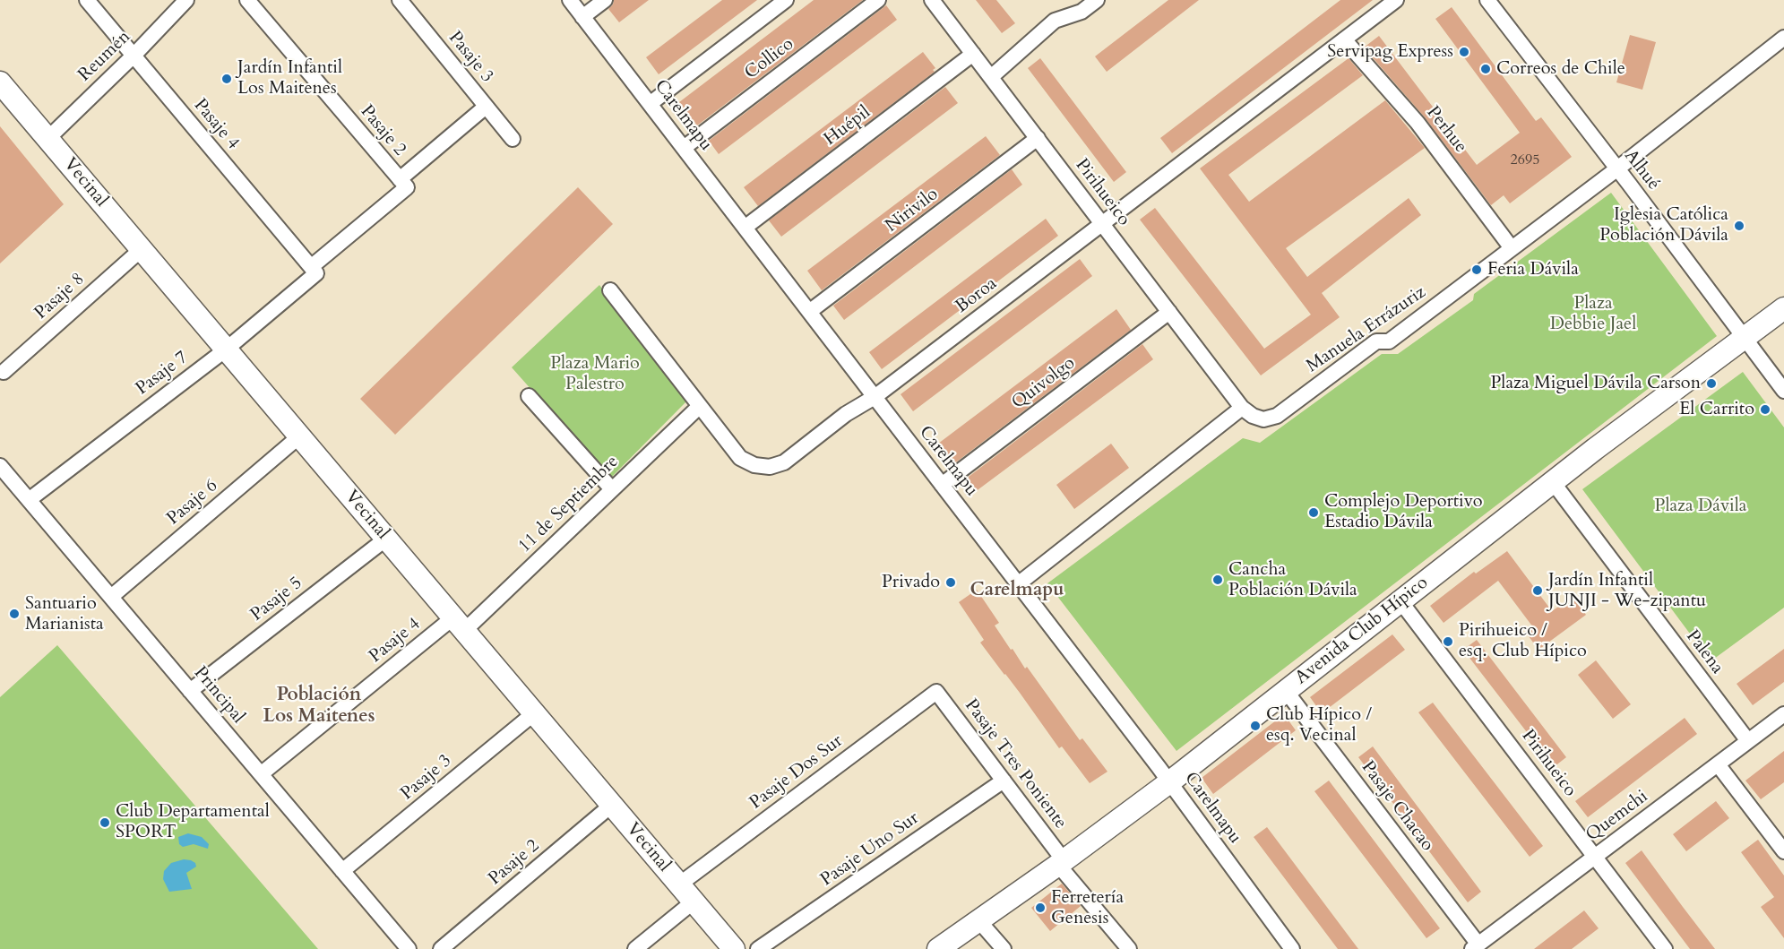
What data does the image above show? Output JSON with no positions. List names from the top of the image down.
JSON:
{
  "streets": {
    "street": [
      "Reumén",
      "Pasaje 3",
      "Collico",
      "Carelmapu",
      "Pasaje 4",
      "Huépil",
      "Perhue",
      "Pasaje 2",
      "Alhué",
      "Vecinal",
      "Pirihueico",
      "Nirivilo",
      "Boroa",
      "Pasaje 8",
      "Manuela Errázuriz",
      "Pasaje 7",
      "Quivolgo",
      "Pasaje 6",
      "11 de Septiembre",
      "Pasaje 5",
      "Avenida Club Hípico",
      "Palena",
      "Principal",
      "Pasaje Tres Poniente",
      "Pasaje Dos Sur",
      "Pasaje Chacao",
      "Quemchi",
      "Pasaje Uno Sur"
    ]
  },
  "crossings": [
    ["Reumén", "Pasaje 4"],
    ["Reumén", "Vecinal"],
    ["Pasaje 3", "Vecinal"],
    ["Pasaje 3", "Pasaje 7"],
    ["Pasaje 3", "Principal"],
    ["Collico", "Carelmapu"],
    ["Carelmapu", "Huépil"],
    ["Carelmapu", "Nirivilo"],
    ["Carelmapu", "Boroa"],
    ["Carelmapu", "Quivolgo"],
    ["Carelmapu", "Avenida Club Hípico"],
    ["Pasaje 4", "Vecinal"],
    ["Pasaje 4", "Pasaje 7"],
    ["Pasaje 4", "11 de Septiembre"],
    ["Pasaje 4", "Principal"],
    ["Huépil", "Pirihueico"],
    ["Perhue", "Boroa"],
    ["Perhue", "Manuela Errázuriz"],
    ["Pasaje 2", "Vecinal"],
    ["Pasaje 2", "Pasaje 7"],
    ["Alhué", "Manuela Errázuriz"],
    ["Alhué", "Avenida Club Hípico"],
    ["Vecinal", "Pasaje 8"],
    ["Vecinal", "Pasaje 7"],
    ["Vecinal", "Pasaje 6"],
    ["Vecinal", "11 de Septiembre"],
    ["Vecinal", "Pasaje 5"],
    ["Vecinal", "Pasaje Dos Sur"],
    ["Pirihueico", "Nirivilo"],
    ["Pirihueico", "Boroa"],
    ["Pirihueico", "Manuela Errázuriz"],
    ["Pirihueico", "Quivolgo"],
    ["Pirihueico", "Avenida Club Hípico"],
    ["Pirihueico", "Quemchi"],
    ["Boroa", "11 de Septiembre"],
    ["Pasaje 7", "Principal"],
    ["Pasaje 6", "Principal"],
    ["Pasaje 5", "Principal"],
    ["Avenida Club Hípico", "Palena"],
    ["Avenida Club Hípico", "Pasaje Tres Poniente"],
    ["Avenida Club Hípico", "Pasaje Chacao"],
    ["Palena", "Quemchi"],
    ["Pasaje Tres Poniente", "Pasaje Dos Sur"],
    ["Pasaje Tres Poniente", "Pasaje Uno Sur"],
    ["Pasaje Chacao", "Quemchi"]
  ],
  "districts": ["Carelmapu", "Población Los Maitenes"],
  "parks": ["Plaza Debbie Jael", "Plaza Mario Palestro", "Plaza Dávila"],
  "places": [
    "Servipag Express",
    "Correos de Chile",
    "Jardín Infantil Los Maitenes",
    "Iglesia Católica Población Dávila",
    "Feria Dávila",
    "Plaza Miguel Dávila Carson",
    "El Carrito",
    "Complejo Deportivo Estadio Dávila",
    "Cancha Población Dávila",
    "Privado",
    "Jardín Infantil JUNJI - We-zipantu",
    "Santuario Marianista",
    "Pirihueico / esq. Club Hípico",
    "Club Hípico / esq. Vecinal",
    "Club Departamental SPORT",
    "Ferretería Genesis"
  ],
  "house_numbers": ["2695"]
}
